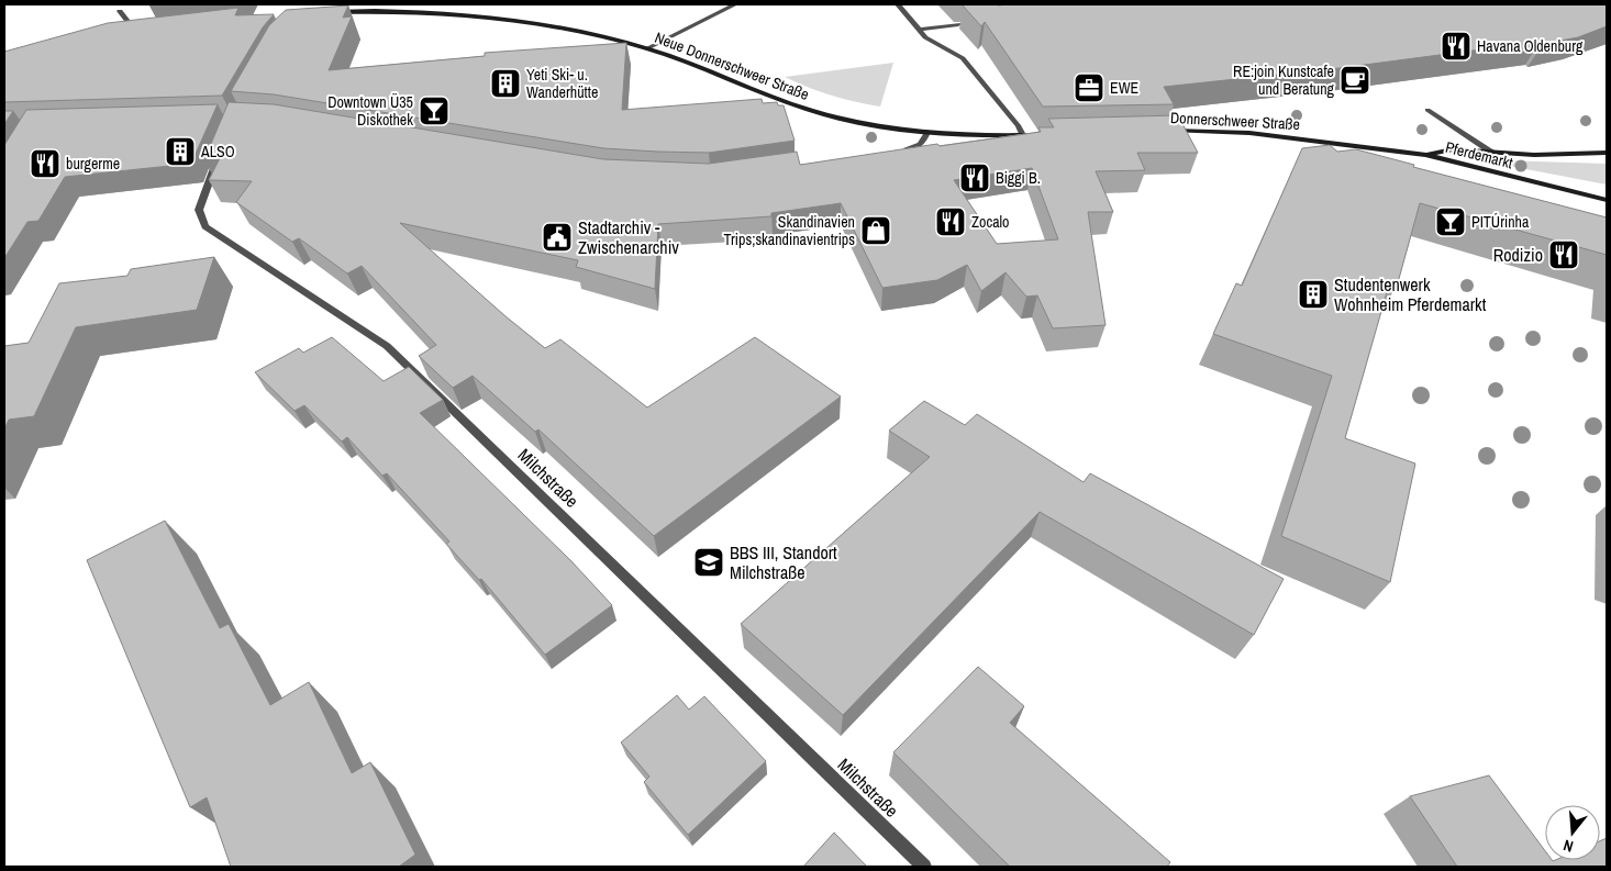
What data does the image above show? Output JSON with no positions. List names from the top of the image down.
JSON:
{
  "streets": {
    "main road": ["Neue Donnerschweer Straße", "Donnerschweer Straße", "Pferdemarkt"],
    "street": ["Milchstraße"]
  },
  "crossings": [
    ["Donnerschweer Straße", "Pferdemarkt"]
  ],
  "places": {
    "restaurant": [
      "Havana Oldenburg",
      "burgerme",
      "Biggi B.",
      "Zocalo",
      "Rodizio"
    ],
    "cafe": ["RE:join Kunstcafe und Beratung"],
    "building": ["Yeti Ski- u. Wanderhütte", "ALSO", "Studentenwerk Wohnheim Pferdemarkt"],
    "office": ["EWE"],
    "bar": ["Downtown Ü35 Diskothek", "PITÚrinha"],
    "shop": ["Skandinavien Trips;skandinavientrips"],
    "public building": ["Stadtarchiv - Zwischenarchiv"],
    "school or university": ["BBS III, Standort Milchstraße"]
  },
  "north": "bottom"
}
